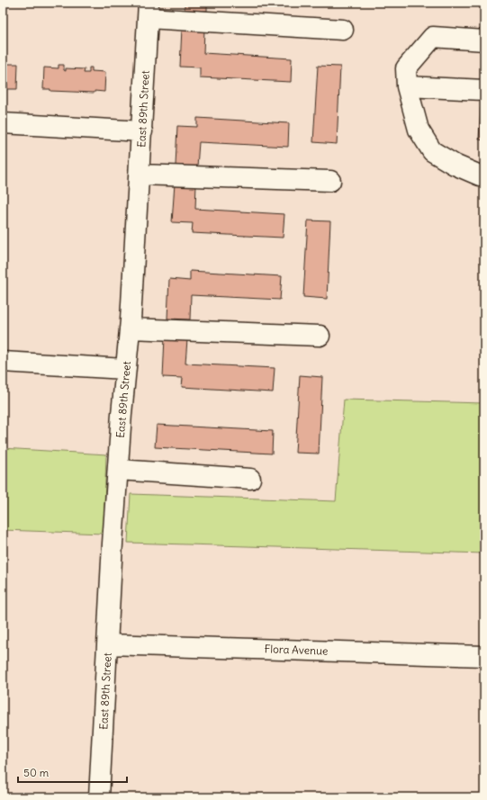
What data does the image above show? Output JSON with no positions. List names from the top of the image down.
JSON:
{
  "streets": {
    "street": ["East 89th Street", "Flora Avenue"]
  },
  "crossings": [
    ["East 89th Street", "Flora Avenue"]
  ],
  "scale_bar": "50 m"
}
